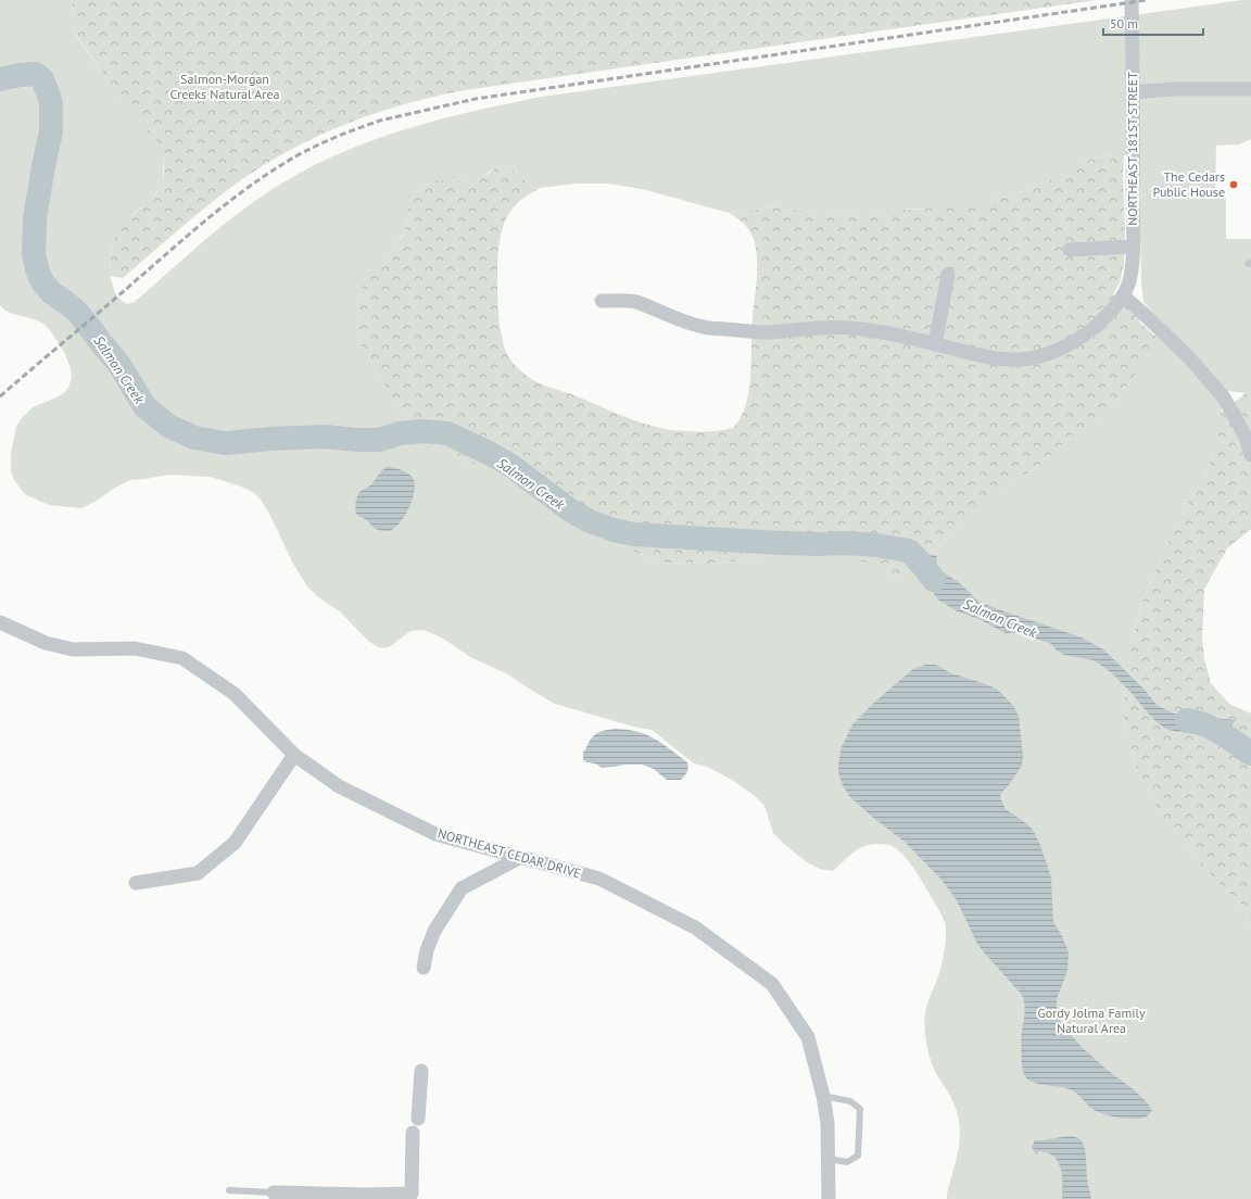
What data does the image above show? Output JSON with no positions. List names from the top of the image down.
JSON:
{
  "streets": {
    "street": ["NORTHEAST 181ST STREET", "NORTHEAST CEDAR DRIVE"]
  },
  "water": ["Salmon Creek"],
  "parks": ["Salmon-Morgan Creeks Natural Area", "Gordy Jolma Family Natural Area"],
  "places": ["The Cedars Public House"],
  "scale_bar": "50 m"
}
